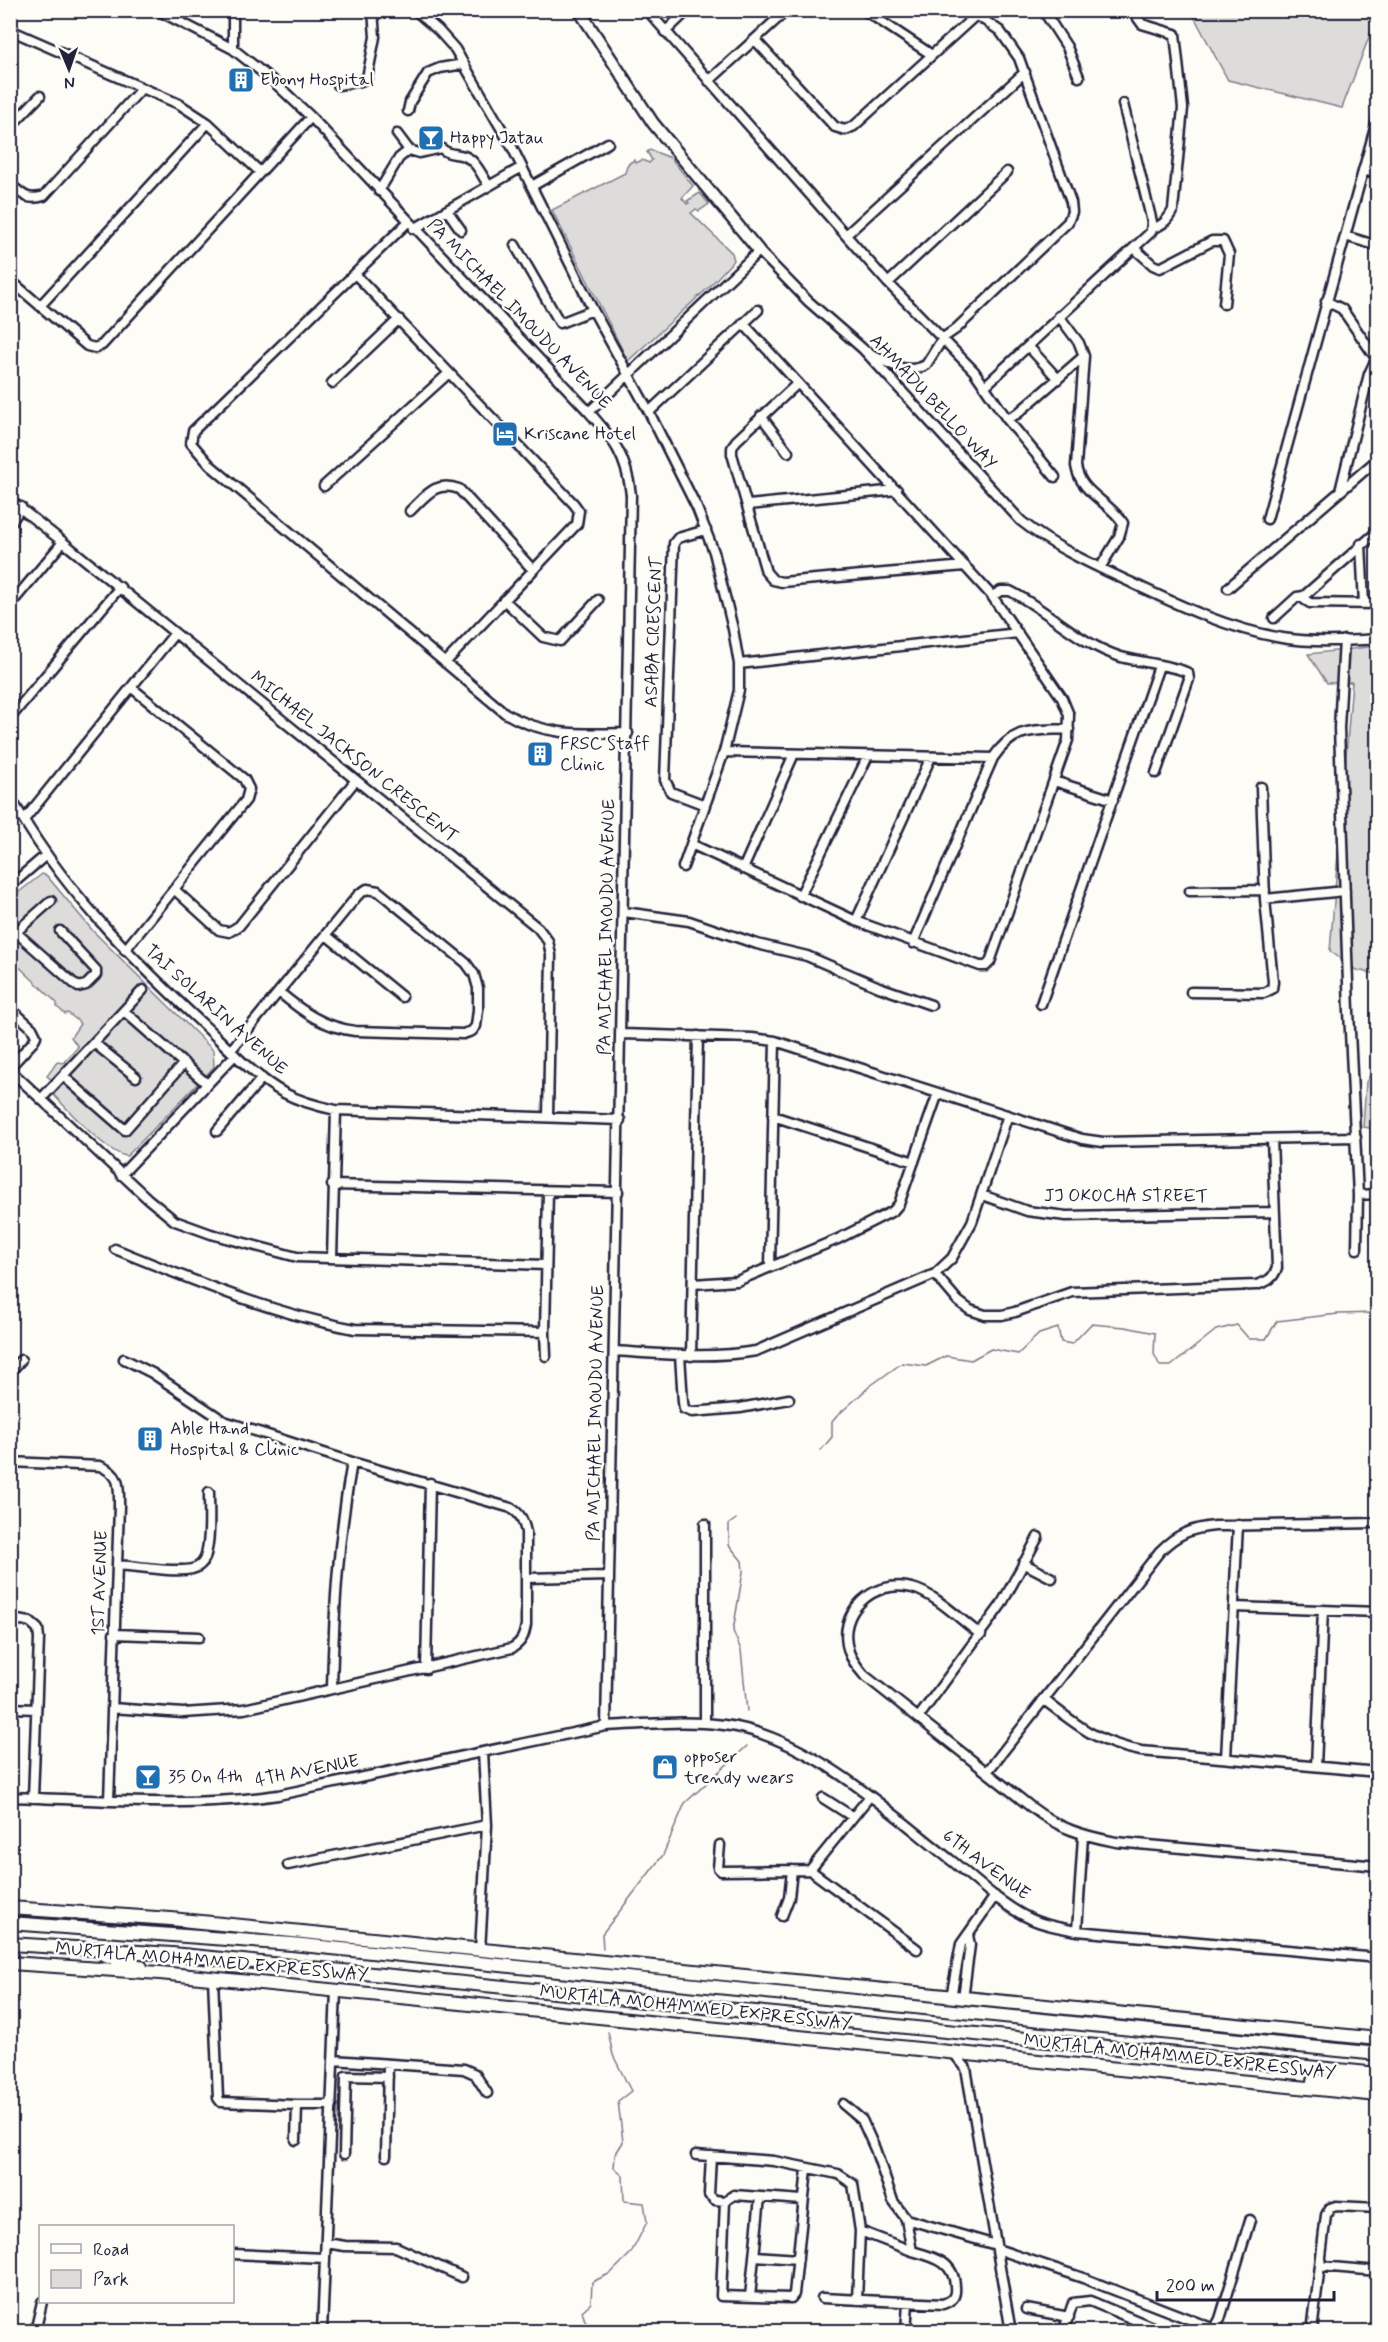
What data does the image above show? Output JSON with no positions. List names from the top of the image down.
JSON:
{
  "streets": {
    "highway": ["MURTALA MOHAMMED EXPRESSWAY"],
    "main road": ["AHMADU BELLO WAY"],
    "street": [
      "PA MICHAEL IMOUDU AVENUE",
      "ASABA CRESCENT",
      "MICHAEL JACKSON CRESCENT",
      "TAI SOLARIN AVENUE",
      "JJ OKOCHA STREET",
      "1ST AVENUE",
      "4TH AVENUE",
      "6TH AVENUE"
    ]
  },
  "crossings": [
    ["PA MICHAEL IMOUDU AVENUE", "TAI SOLARIN AVENUE"],
    ["PA MICHAEL IMOUDU AVENUE", "4TH AVENUE"],
    ["PA MICHAEL IMOUDU AVENUE", "6TH AVENUE"],
    ["MICHAEL JACKSON CRESCENT", "TAI SOLARIN AVENUE"],
    ["1ST AVENUE", "4TH AVENUE"],
    ["4TH AVENUE", "6TH AVENUE"]
  ],
  "places": {
    "building": ["Ebony Hospital", "FRSC Staff Clinic", "Able Hand Hospital & Clinic"],
    "bar": ["Happy Jatau", "35 On 4th"],
    "hotel": ["Kriscane Hotel"],
    "shop": ["opposer trendy wears"]
  },
  "legend": ["Road", "Park"],
  "scale_bar": "200 m",
  "north": "bottom"
}
